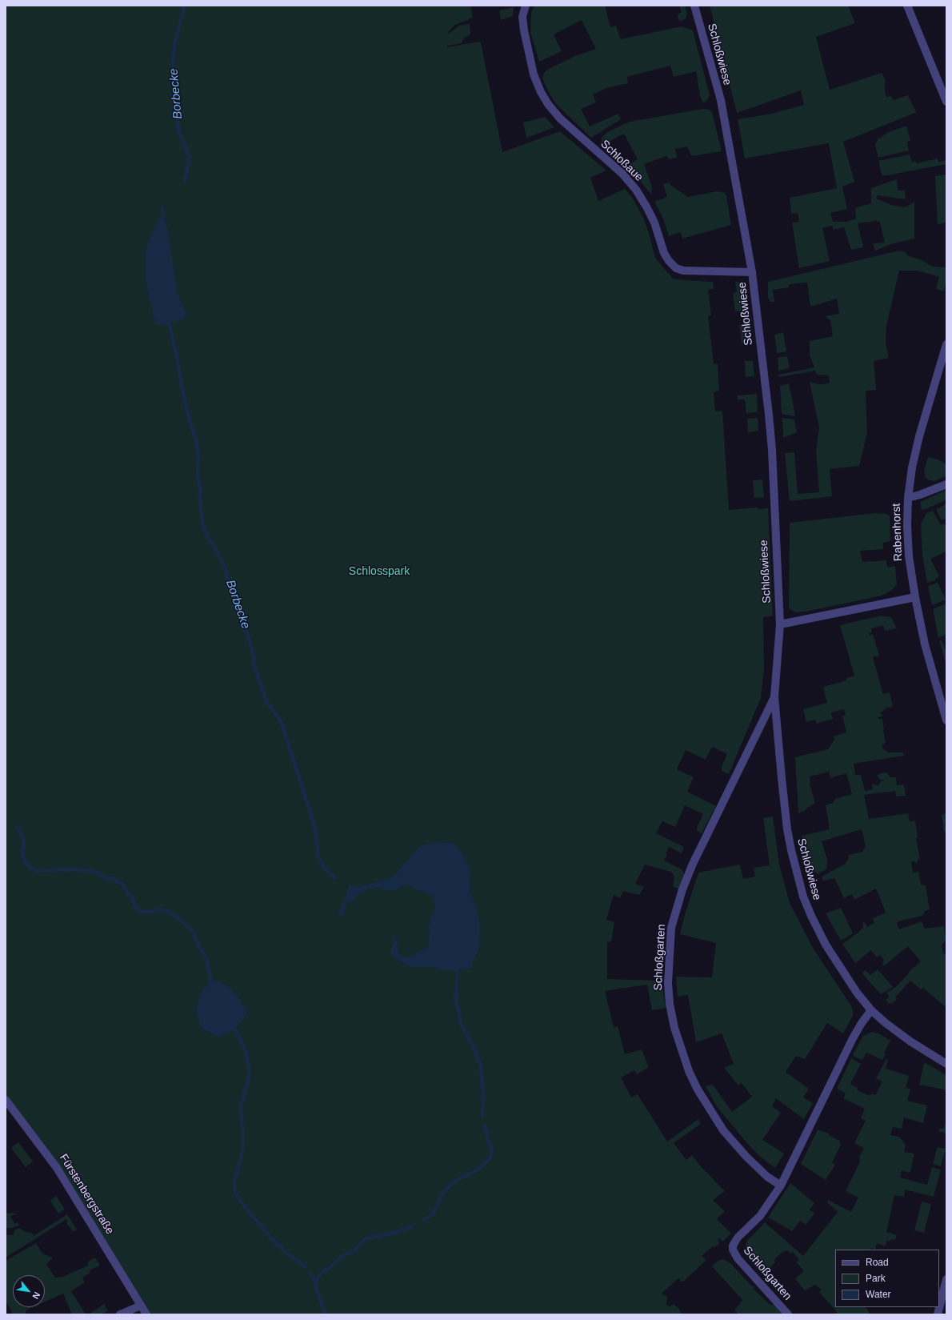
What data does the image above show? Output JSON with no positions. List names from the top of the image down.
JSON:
{
  "streets": {
    "street": [
      "Schloßwiese",
      "Schloßaue",
      "Rabenhorst",
      "Schloßgarten",
      "Fürstenbergstraße"
    ]
  },
  "crossings": [
    ["Schloßwiese", "Schloßaue"],
    ["Schloßwiese", "Schloßgarten"]
  ],
  "water": ["Borbecke"],
  "parks": ["Schlosspark"],
  "legend": ["Road", "Park", "Water"],
  "north": "bottom right"
}
